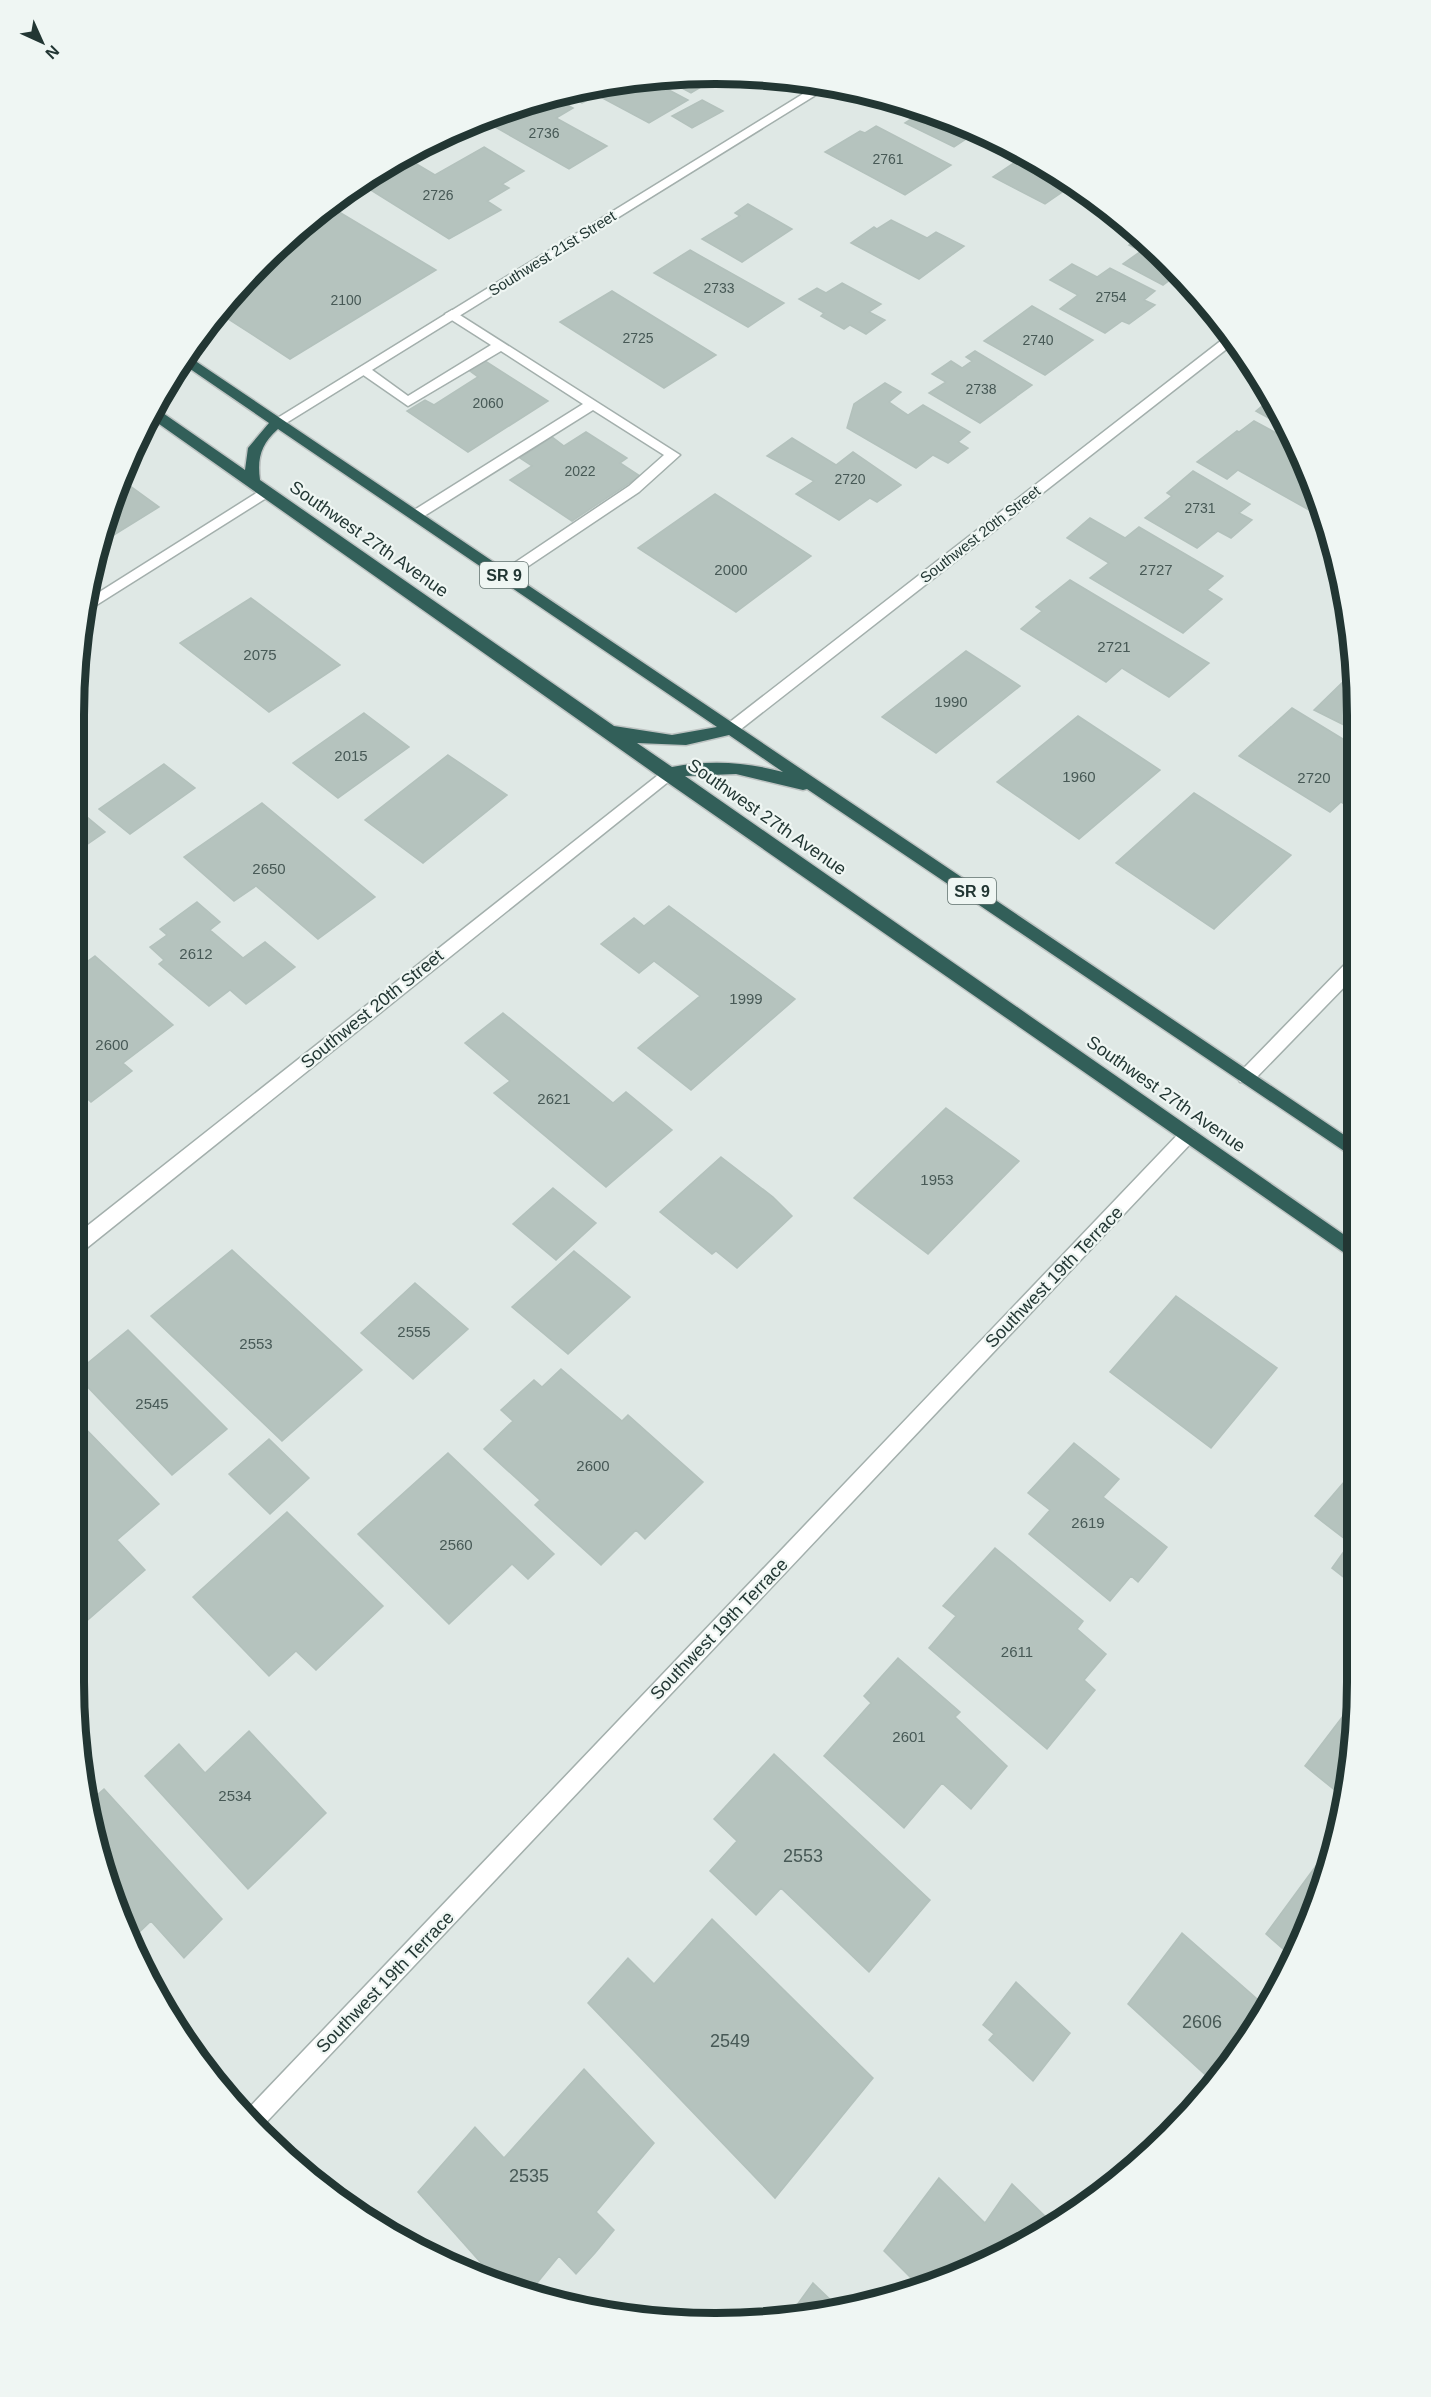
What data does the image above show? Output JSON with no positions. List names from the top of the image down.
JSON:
{
  "streets": {
    "highway": ["Southwest 27th Avenue", "SR 9"],
    "street": ["Southwest 21st Street", "Southwest 20th Street", "Southwest 19th Terrace"]
  },
  "crossings": [
    ["Southwest 21st Street", "SR 9"],
    ["Southwest 20th Street", "Southwest 27th Avenue"],
    ["Southwest 20th Street", "SR 9"],
    ["Southwest 27th Avenue", "Southwest 19th Terrace"]
  ],
  "house_numbers": [
    "2736",
    "2761",
    "2726",
    "2733",
    "2754",
    "2100",
    "2725",
    "2740",
    "2738",
    "2060",
    "2022",
    "2720",
    "2731",
    "2000",
    "2727",
    "2721",
    "2075",
    "1990",
    "2015",
    "1960",
    "2720",
    "2650",
    "2612",
    "1999",
    "2600",
    "2621",
    "1953",
    "2555",
    "2553",
    "2545",
    "2600",
    "2619",
    "2560",
    "2611",
    "2601",
    "2534",
    "2553",
    "2606",
    "2549",
    "2535"
  ],
  "north": "bottom right"
}
